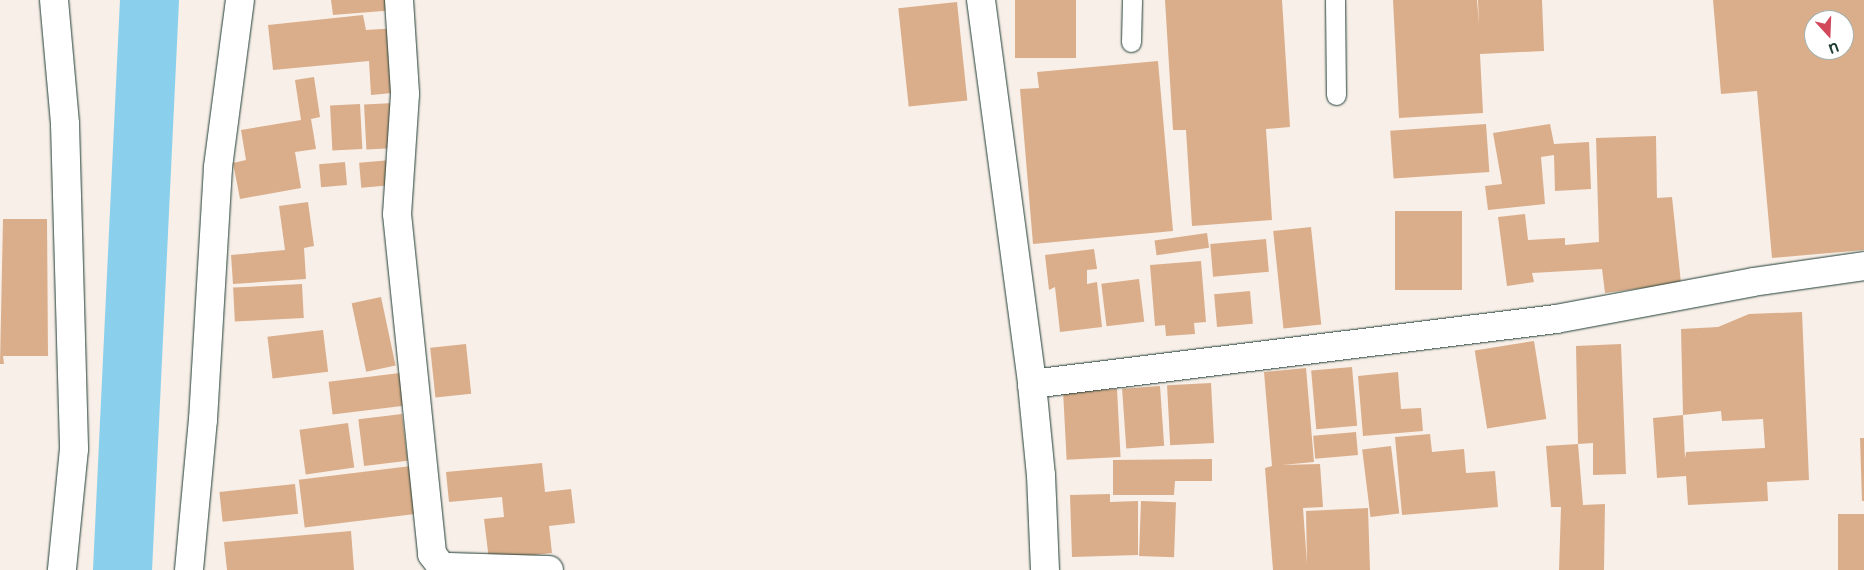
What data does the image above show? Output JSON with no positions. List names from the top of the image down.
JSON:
{
  "north": "bottom"
}
